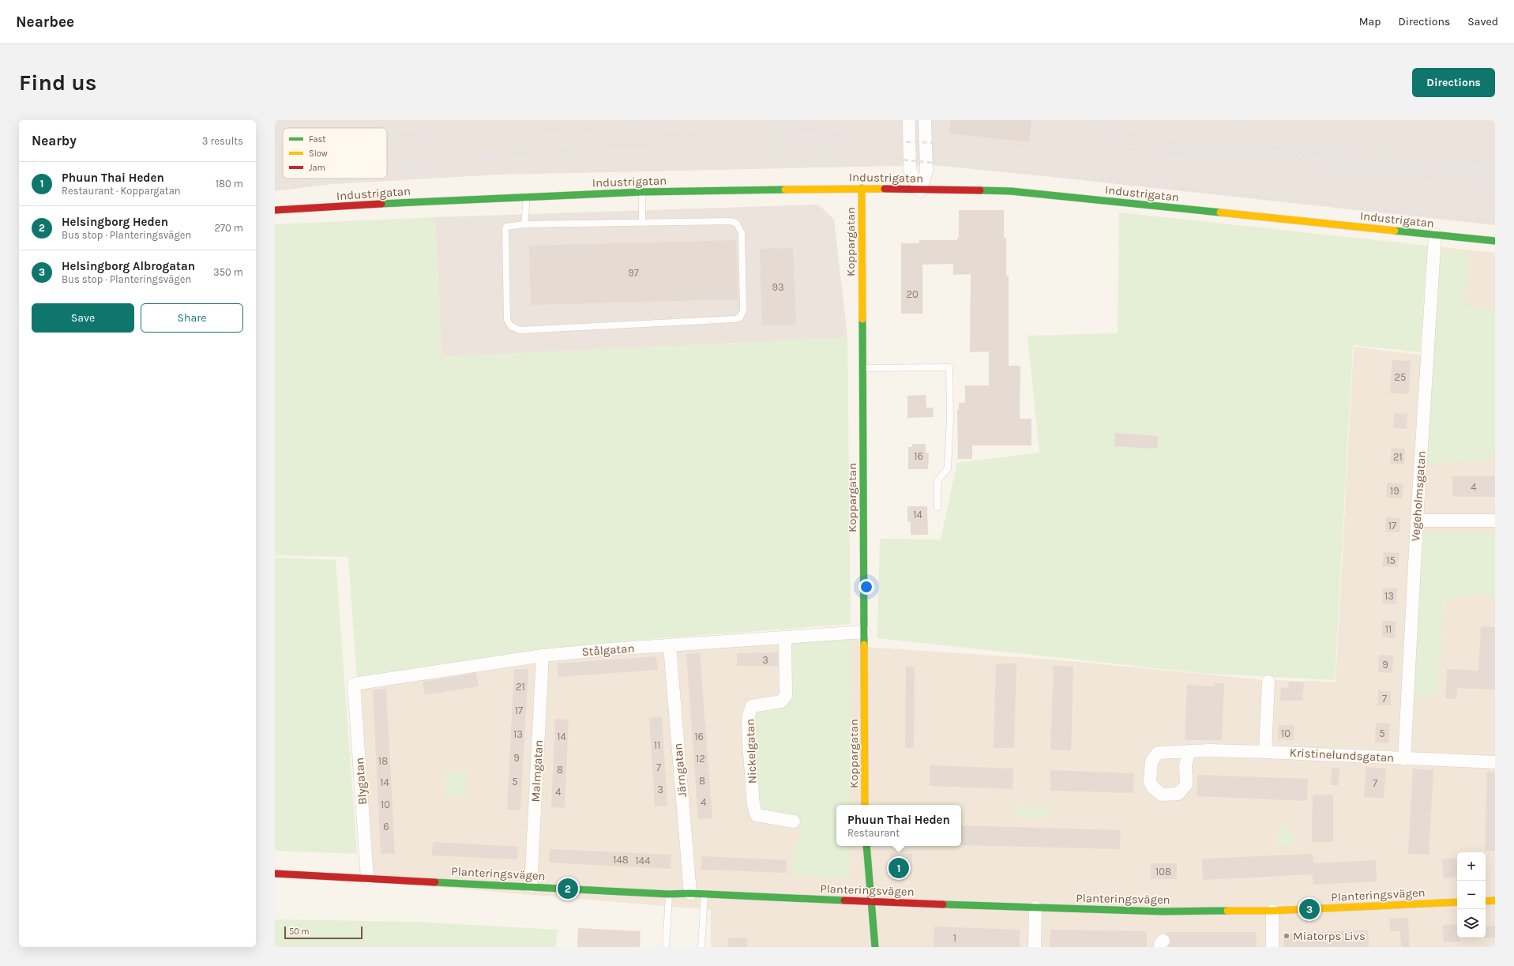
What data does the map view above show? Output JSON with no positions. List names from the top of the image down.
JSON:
{
  "streets": {
    "street": [
      "Industrigatan",
      "Koppargatan",
      "Vegeholmsgatan",
      "Stålgatan",
      "Nickelgatan",
      "Kristinelundsgatan",
      "Järngatan",
      "Malmgatan",
      "Blygatan",
      "Planteringsvägen"
    ]
  },
  "crossings": [
    ["Industrigatan", "Koppargatan"],
    ["Industrigatan", "Vegeholmsgatan"],
    ["Koppargatan", "Stålgatan"],
    ["Vegeholmsgatan", "Kristinelundsgatan"],
    ["Stålgatan", "Nickelgatan"],
    ["Stålgatan", "Järngatan"],
    ["Stålgatan", "Malmgatan"],
    ["Stålgatan", "Blygatan"],
    ["Järngatan", "Planteringsvägen"],
    ["Malmgatan", "Planteringsvägen"],
    ["Blygatan", "Planteringsvägen"]
  ],
  "places": ["Miatorps Livs"],
  "house_numbers": [
    "97",
    "93",
    "20",
    "25",
    "16",
    "21",
    "4",
    "19",
    "14",
    "17",
    "15",
    "13",
    "11",
    "3",
    "9",
    "21",
    "7",
    "17",
    "10",
    "5",
    "13",
    "14",
    "16",
    "11",
    "9",
    "12",
    "18",
    "7",
    "8",
    "8",
    "5",
    "14",
    "7",
    "3",
    "4",
    "4",
    "10",
    "6",
    "148",
    "144",
    "108",
    "1"
  ],
  "legend": ["Fast", "Slow", "Jam"],
  "scale_bar": "50 m",
  "page": {
    "header": "Nearbee",
    "nav": ["Map", "Directions", "Saved"],
    "buttons": [
      "Directions",
      ["Save", "Share"]
    ],
    "title": "Find us",
    "heading": ["Nearby", "3 results"],
    "list": [
      {
        "mark": "1",
        "name": "Phuun Thai Heden",
        "note": "Restaurant · Koppargatan",
        "value": "180 m"
      },
      {
        "mark": "2",
        "name": "Helsingborg Heden",
        "note": "Bus stop · Planteringsvägen",
        "value": "270 m"
      },
      {
        "mark": "3",
        "name": "Helsingborg Albrogatan",
        "note": "Bus stop · Planteringsvägen",
        "value": "350 m"
      }
    ],
    "popup": ["Phuun Thai Heden", "Restaurant"],
    "map_buttons": ["+", "−"],
    "pins": ["1", "2", "3"],
    "scale": "50 m"
  }
}
